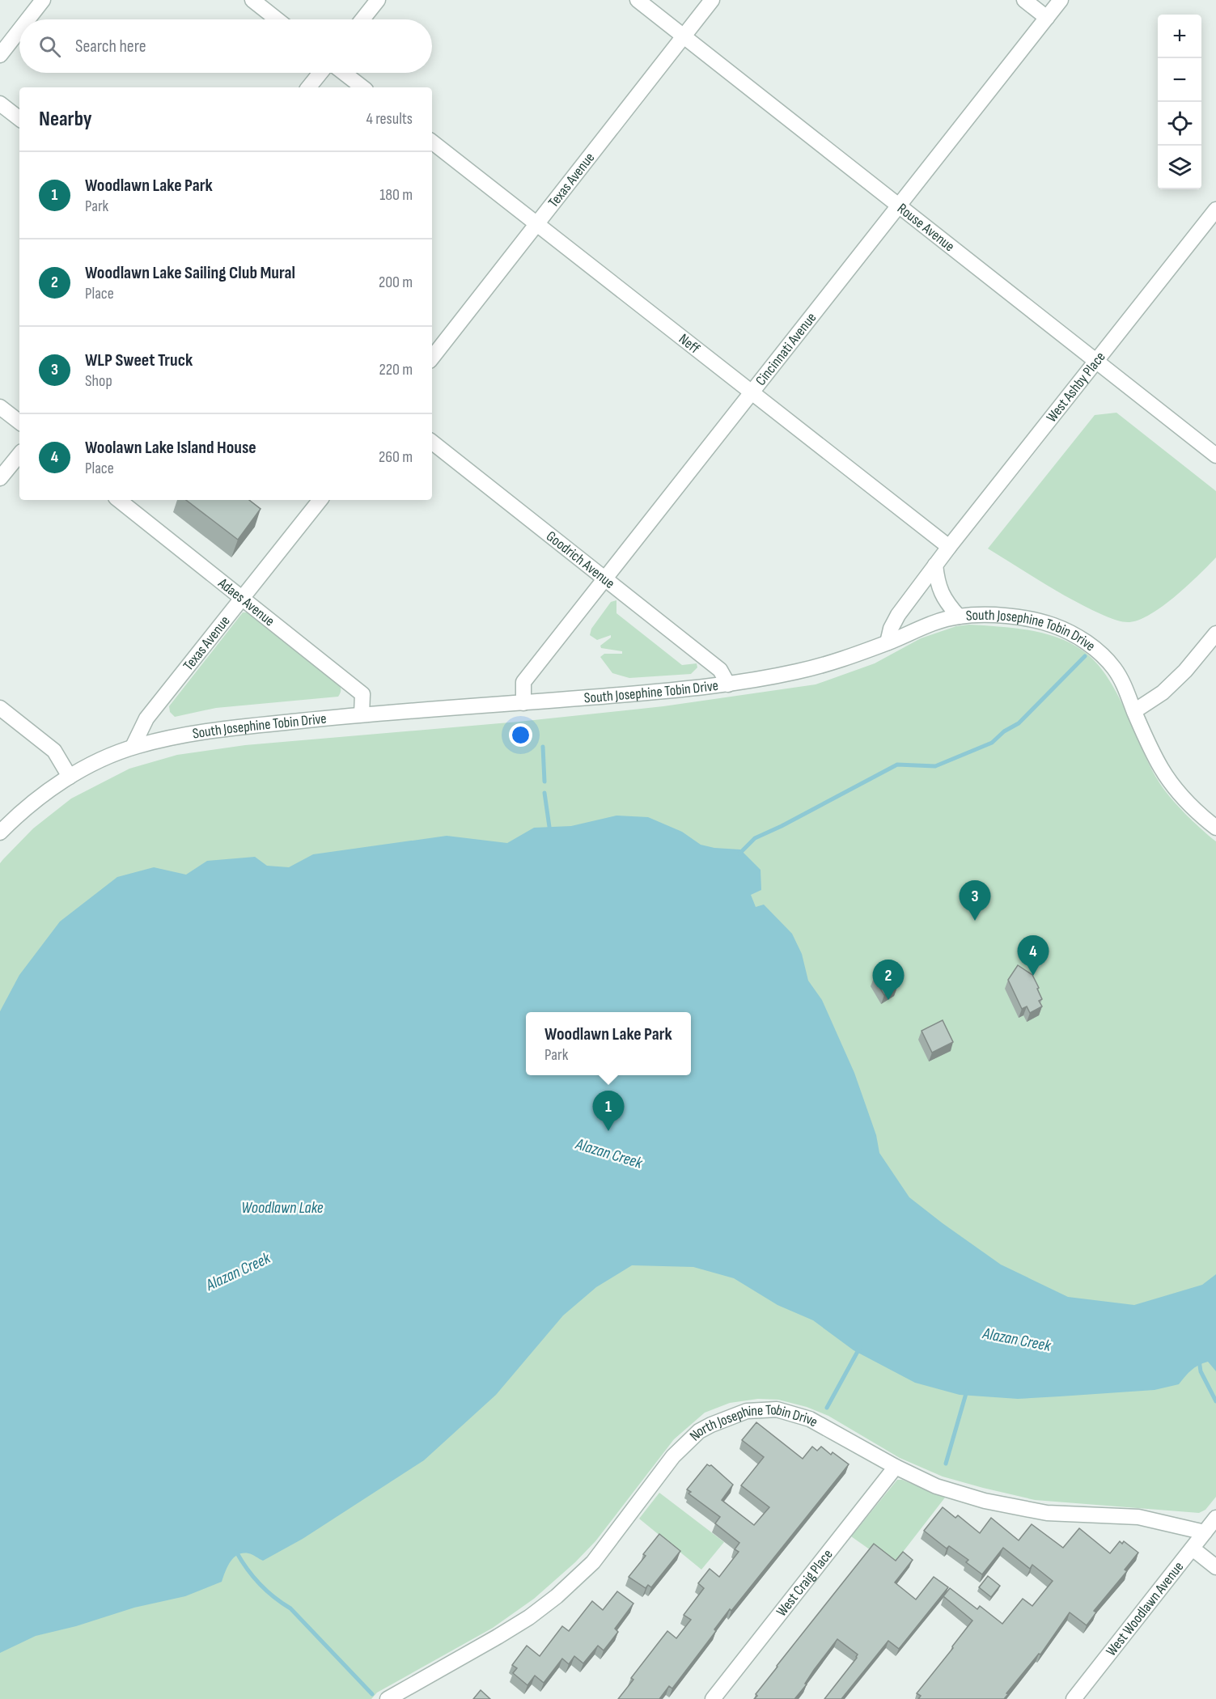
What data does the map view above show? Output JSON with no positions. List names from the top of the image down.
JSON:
{
  "streets": {
    "street": [
      "Texas Avenue",
      "Rouse Avenue",
      "Neff",
      "Cincinnati Avenue",
      "West Ashby Place",
      "Goodrich Avenue",
      "Adaes Avenue",
      "South Josephine Tobin Drive",
      "North Josephine Tobin Drive",
      "West Craig Place",
      "West Woodlawn Avenue"
    ]
  },
  "crossings": [
    ["Texas Avenue", "Rouse Avenue"],
    ["Texas Avenue", "Neff"],
    ["Texas Avenue", "Adaes Avenue"],
    ["Texas Avenue", "South Josephine Tobin Drive"],
    ["Rouse Avenue", "Cincinnati Avenue"],
    ["Rouse Avenue", "West Ashby Place"],
    ["Neff", "Cincinnati Avenue"],
    ["Neff", "West Ashby Place"],
    ["Cincinnati Avenue", "Goodrich Avenue"],
    ["Cincinnati Avenue", "South Josephine Tobin Drive"],
    ["West Ashby Place", "South Josephine Tobin Drive"],
    ["Goodrich Avenue", "South Josephine Tobin Drive"],
    ["Adaes Avenue", "South Josephine Tobin Drive"],
    ["North Josephine Tobin Drive", "West Craig Place"],
    ["North Josephine Tobin Drive", "West Woodlawn Avenue"]
  ],
  "water": ["Alazan Creek", "Woodlawn Lake"],
  "page": {
    "map_buttons": ["+", "−"],
    "search": "Search here",
    "heading": ["Nearby", "4 results"],
    "list": [
      {
        "mark": "1",
        "name": "Woodlawn Lake Park",
        "note": "Park",
        "value": "180 m"
      },
      {
        "mark": "2",
        "name": "Woodlawn Lake Sailing Club Mural",
        "note": "Place",
        "value": "200 m"
      },
      {
        "mark": "3",
        "name": "WLP Sweet Truck",
        "note": "Shop",
        "value": "220 m"
      },
      {
        "mark": "4",
        "name": "Woolawn Lake Island House",
        "note": "Place",
        "value": "260 m"
      }
    ],
    "pins": [
      "3",
      "4",
      "2",
      "1"
    ],
    "popup": ["Woodlawn Lake Park", "Park"]
  }
}
